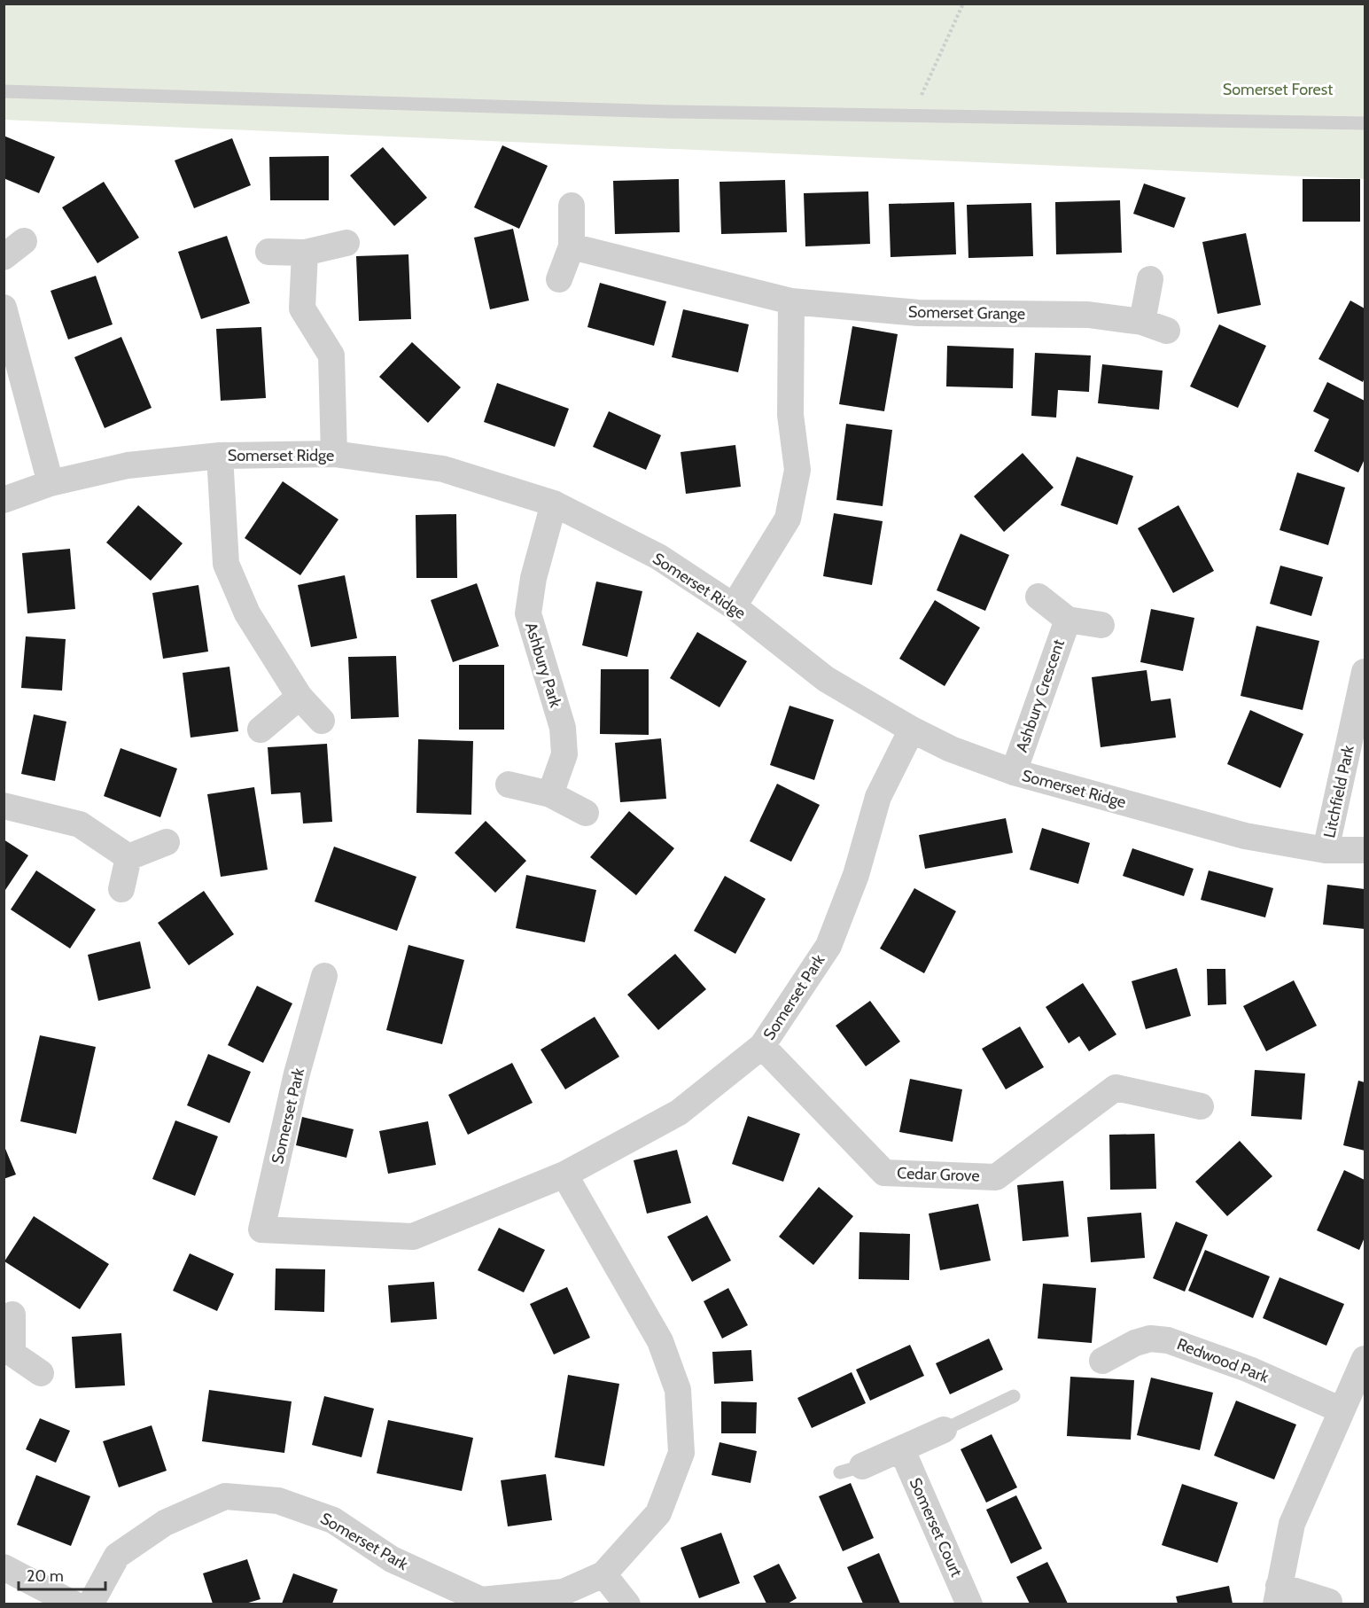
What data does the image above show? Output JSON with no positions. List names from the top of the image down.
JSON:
{
  "streets": {
    "street": [
      "Somerset Grange",
      "Somerset Ridge",
      "Ashbury Park",
      "Ashbury Crescent",
      "Litchfield Park",
      "Somerset Park",
      "Cedar Grove",
      "Redwood Park",
      "Somerset Court"
    ]
  },
  "crossings": [
    ["Somerset Ridge", "Ashbury Park"],
    ["Somerset Ridge", "Ashbury Crescent"],
    ["Somerset Ridge", "Litchfield Park"],
    ["Somerset Ridge", "Somerset Park"],
    ["Somerset Park", "Cedar Grove"]
  ],
  "parks": ["Somerset Forest"],
  "scale_bar": "20 m"
}
